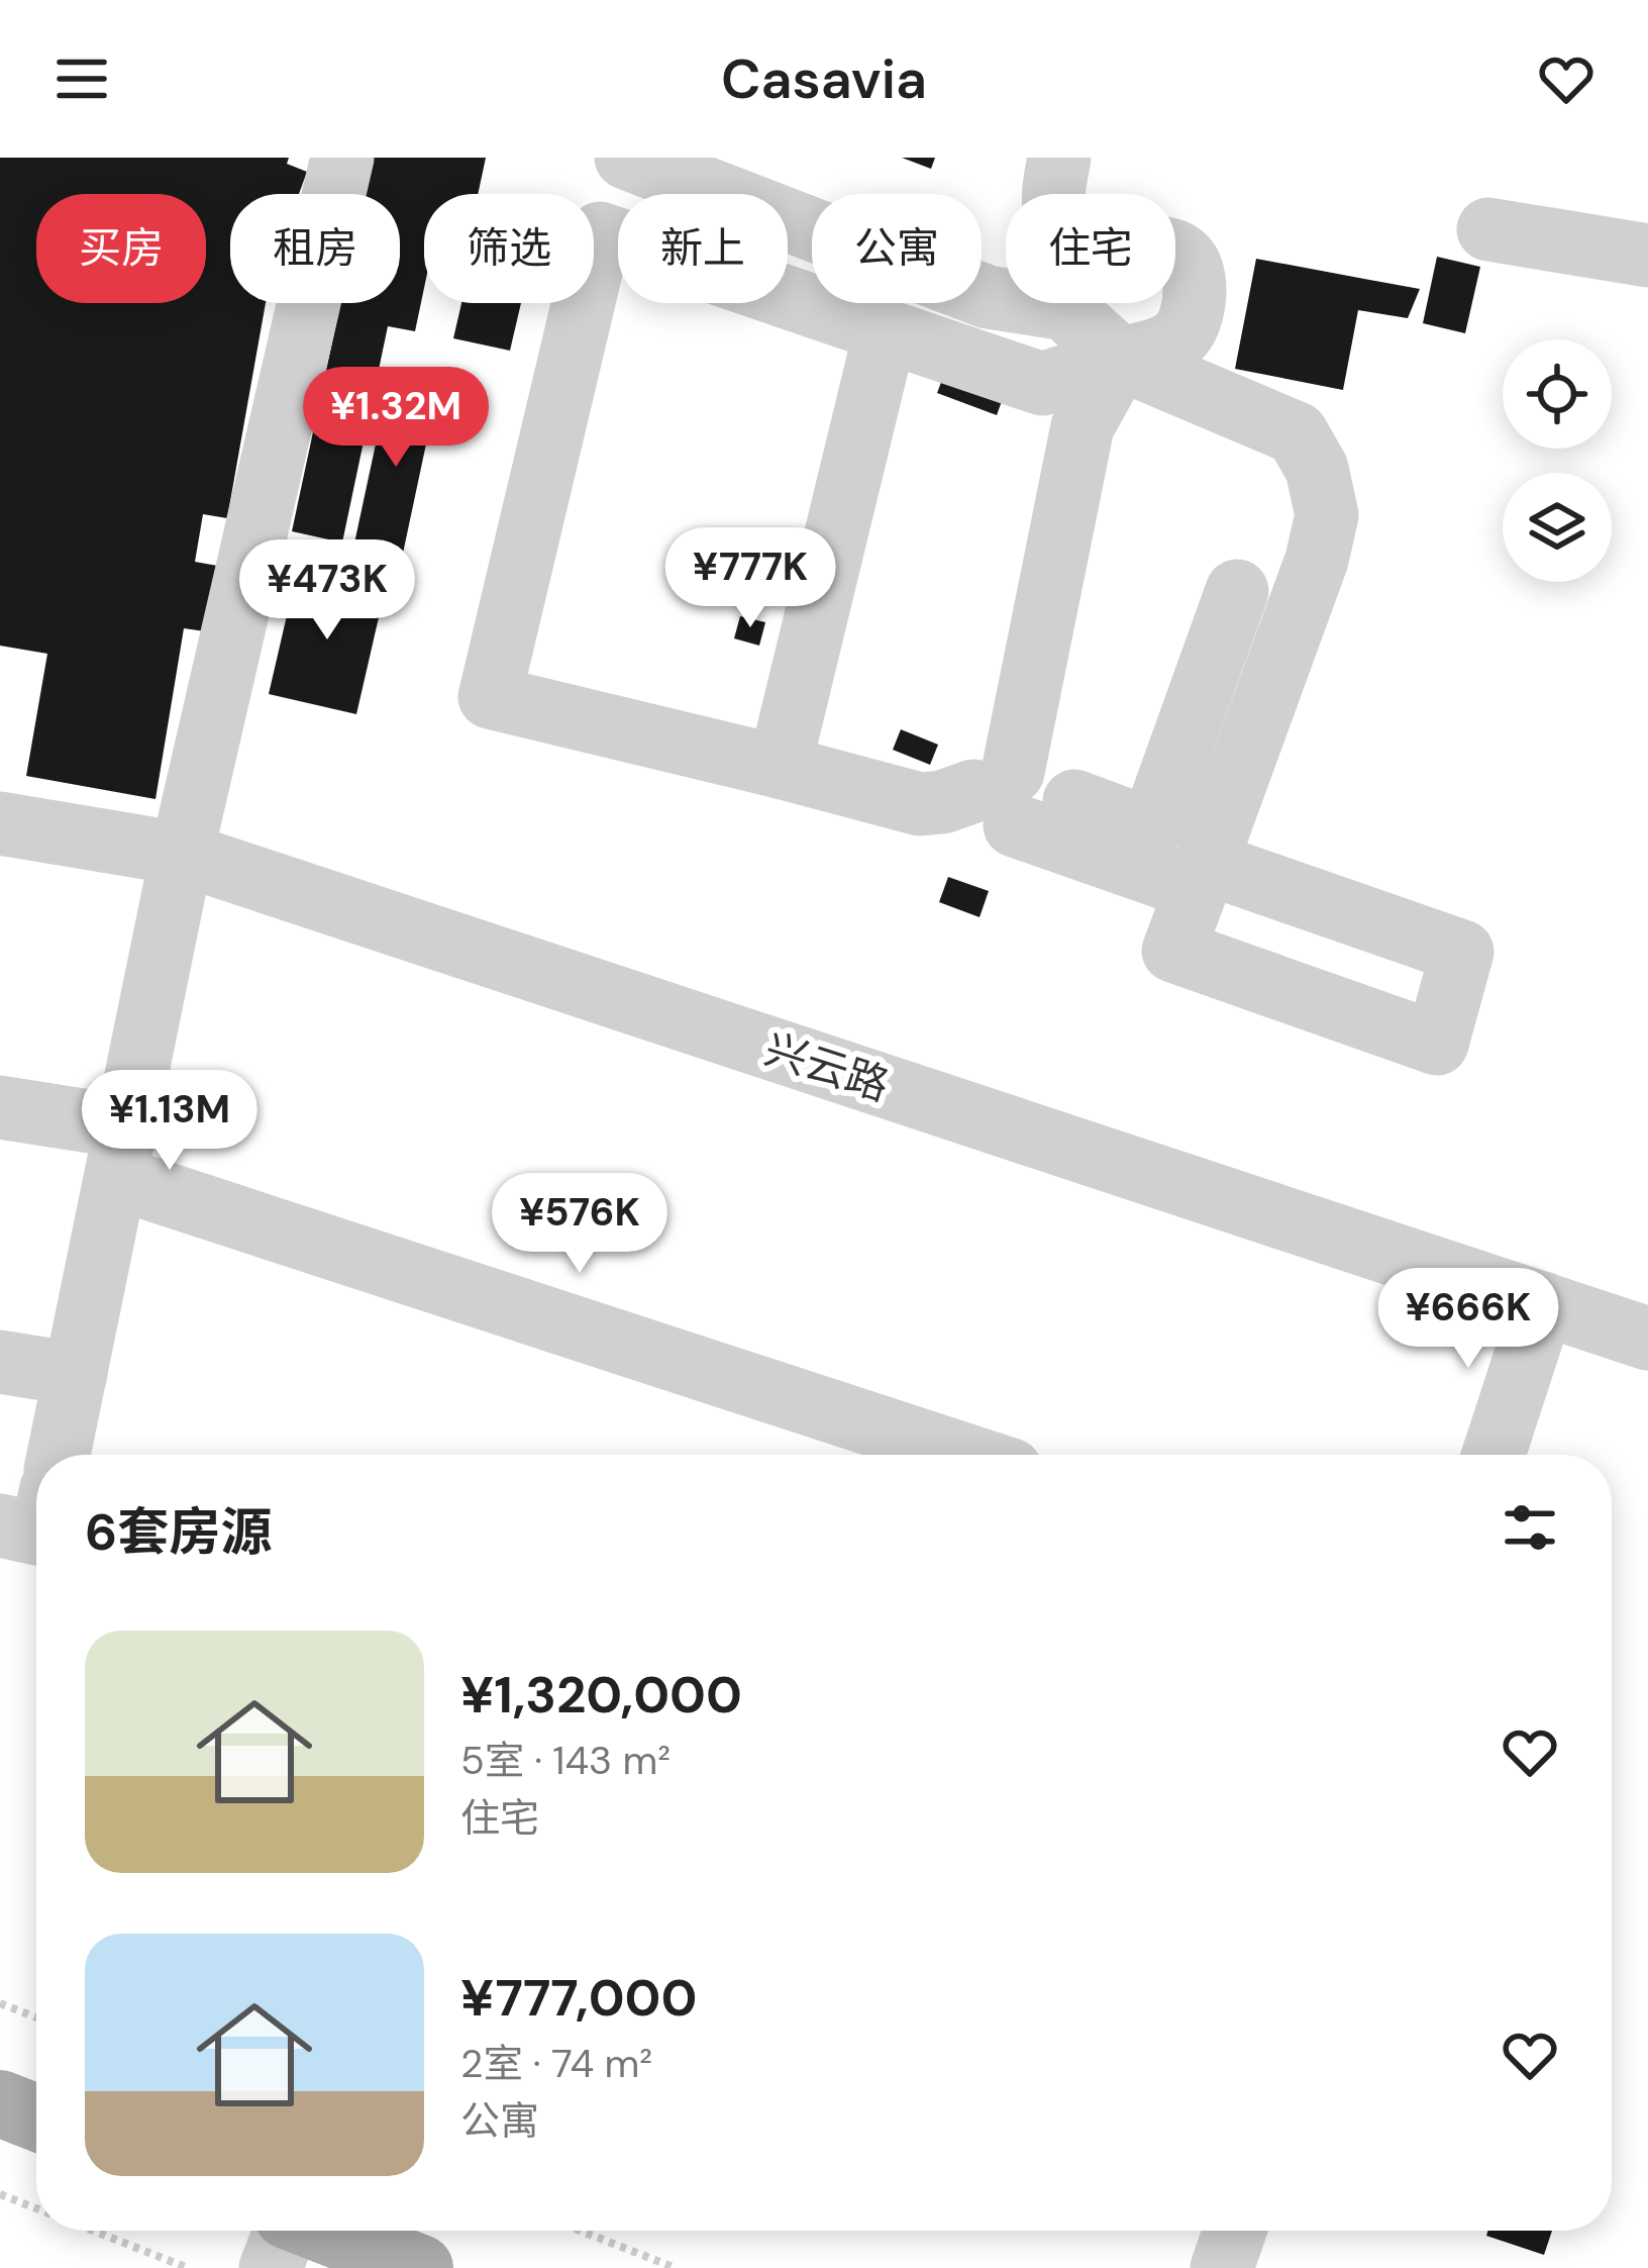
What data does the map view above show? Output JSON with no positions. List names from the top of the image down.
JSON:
{
  "streets": {
    "street": ["兴云路"]
  },
  "page": {
    "header": "Casavia",
    "chip": [
      "买房",
      "租房",
      "筛选",
      "新上",
      "公寓",
      "住宅"
    ],
    "price": [
      "¥1.32M",
      "¥777K",
      "¥473K",
      "¥1.13M",
      "¥576K",
      "¥666K"
    ],
    "heading": "6套房源",
    "list": [
      {
        "name": "¥1,320,000",
        "note": "5室 · 143 m² · 住宅"
      },
      {
        "name": "¥777,000",
        "note": "2室 · 74 m² · 公寓"
      }
    ]
  }
}
